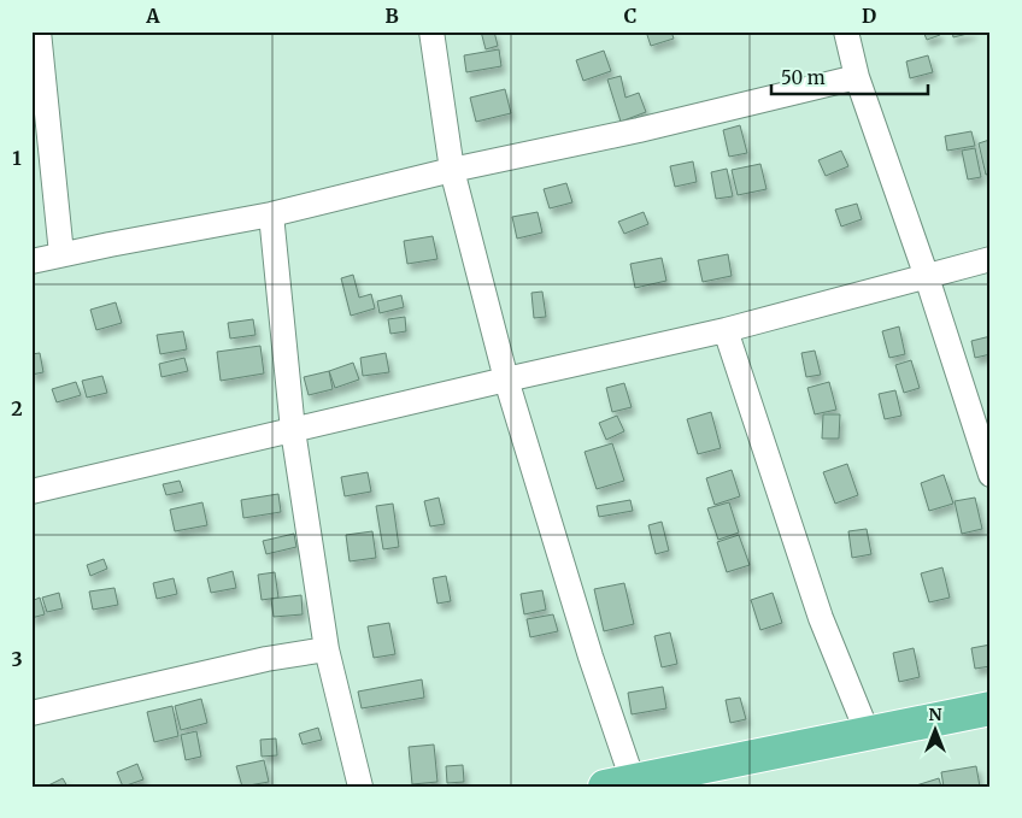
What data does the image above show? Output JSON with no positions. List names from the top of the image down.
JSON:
{
  "scale_bar": "50 m",
  "north": "top",
  "grid": {
    "columns": [
      "A",
      "B",
      "C",
      "D"
    ],
    "rows": ["1", "2", "3"]
  }
}
